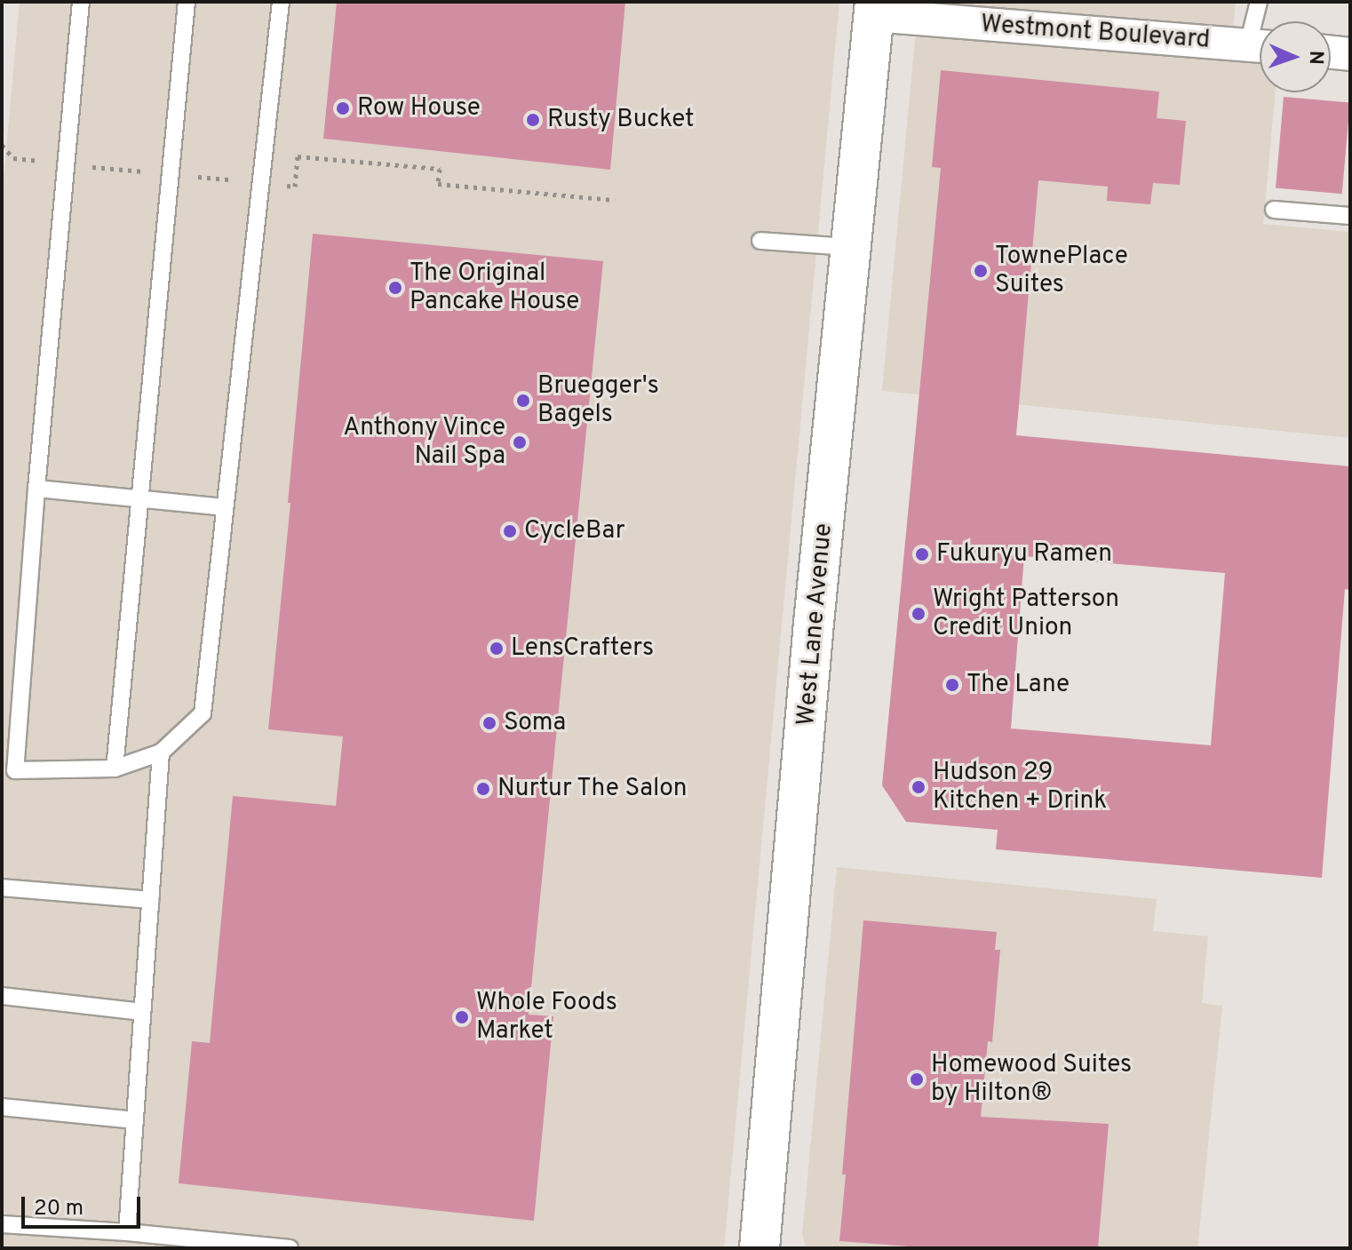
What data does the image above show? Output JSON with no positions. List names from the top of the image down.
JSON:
{
  "streets": {
    "main road": ["West Lane Avenue"],
    "street": ["Westmont Boulevard"]
  },
  "crossings": [
    ["Westmont Boulevard", "West Lane Avenue"]
  ],
  "places": [
    "Row House",
    "Rusty Bucket",
    "TownePlace Suites",
    "The Original Pancake House",
    "Bruegger's Bagels",
    "Anthony Vince Nail Spa",
    "CycleBar",
    "Fukuryu Ramen",
    "Wright Patterson Credit Union",
    "LensCrafters",
    "The Lane",
    "Soma",
    "Hudson 29 Kitchen + Drink",
    "Nurtur The Salon",
    "Whole Foods Market",
    "Homewood Suites by Hilton®"
  ],
  "scale_bar": "20 m",
  "north": "right"
}
